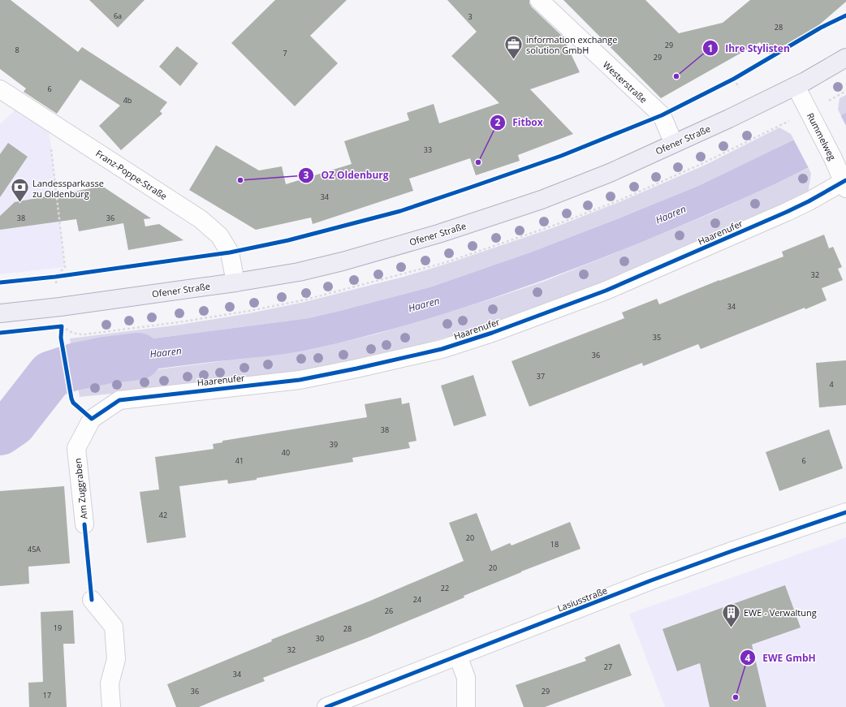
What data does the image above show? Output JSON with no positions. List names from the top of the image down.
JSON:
{
  "streets": {
    "main road": ["Ofener Straße"],
    "street": [
      "Westerstraße",
      "Rummelweg",
      "Franz-Poppe-Straße",
      "Haarenufer",
      "Am Zuggraben",
      "Lasiusstraße"
    ]
  },
  "crossings": [
    ["Westerstraße", "Ofener Straße"],
    ["Rummelweg", "Ofener Straße"],
    ["Rummelweg", "Haarenufer"],
    ["Ofener Straße", "Franz-Poppe-Straße"],
    ["Haarenufer", "Am Zuggraben"]
  ],
  "water": ["Haaren"],
  "places": {
    "office": ["information exchange solution GmbH"],
    "other": [
      "Ihre Stylisten",
      "Fitbox",
      "OZ Oldenburg",
      "EWE GmbH"
    ],
    "bank": ["Landessparkasse zu Oldenburg"],
    "building": ["EWE - Verwaltung"]
  },
  "house_numbers": [
    "6a",
    "3",
    "28",
    "29",
    "8",
    "7",
    "29",
    "6",
    "4b",
    "33",
    "34",
    "38",
    "36",
    "32",
    "34",
    "35",
    "36",
    "37",
    "4",
    "38",
    "39",
    "40",
    "41",
    "6",
    "42",
    "20",
    "18",
    "45A",
    "20",
    "22",
    "24",
    "26",
    "19",
    "28",
    "30",
    "32",
    "27",
    "34",
    "36",
    "29",
    "17"
  ]
}
